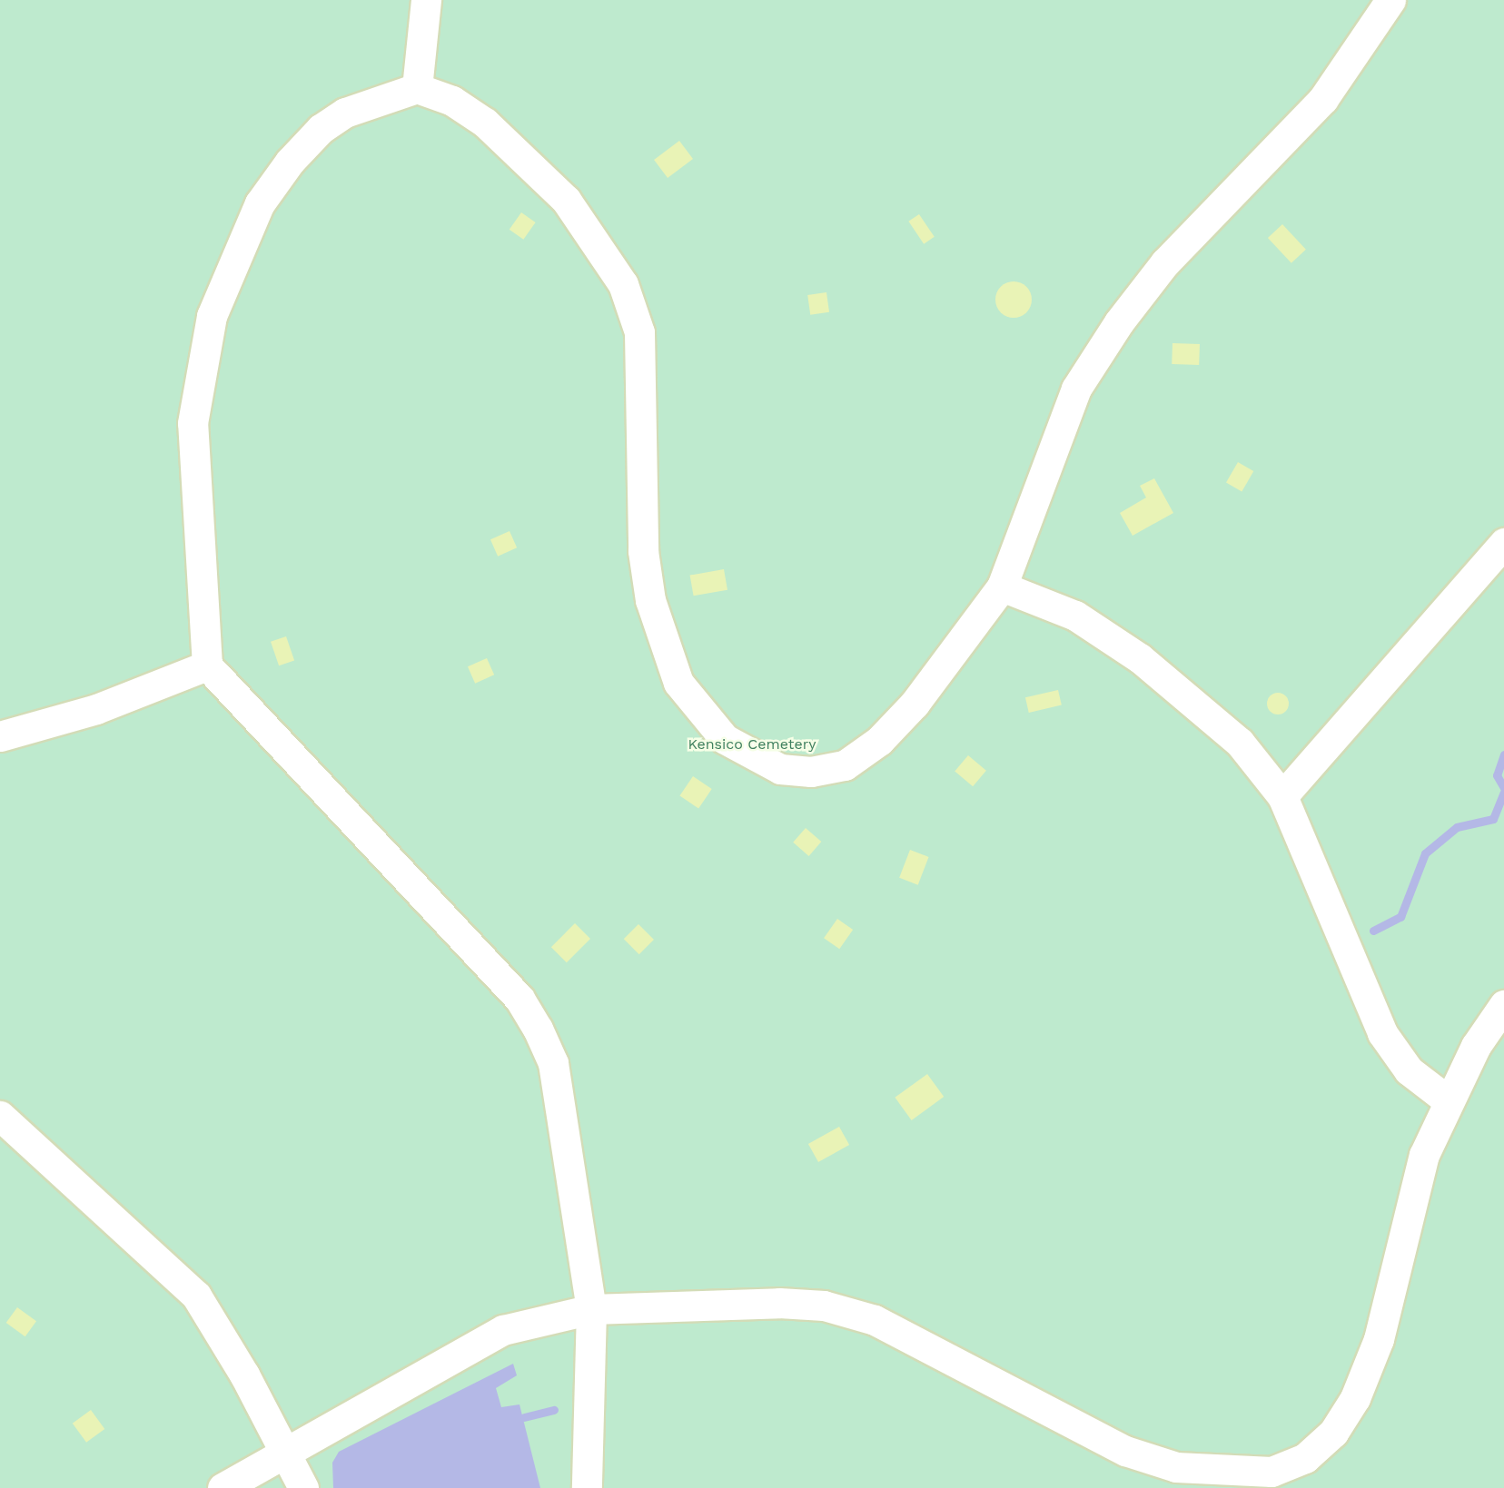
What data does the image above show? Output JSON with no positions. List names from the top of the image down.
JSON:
{
  "parks": ["Kensico Cemetery"]
}
